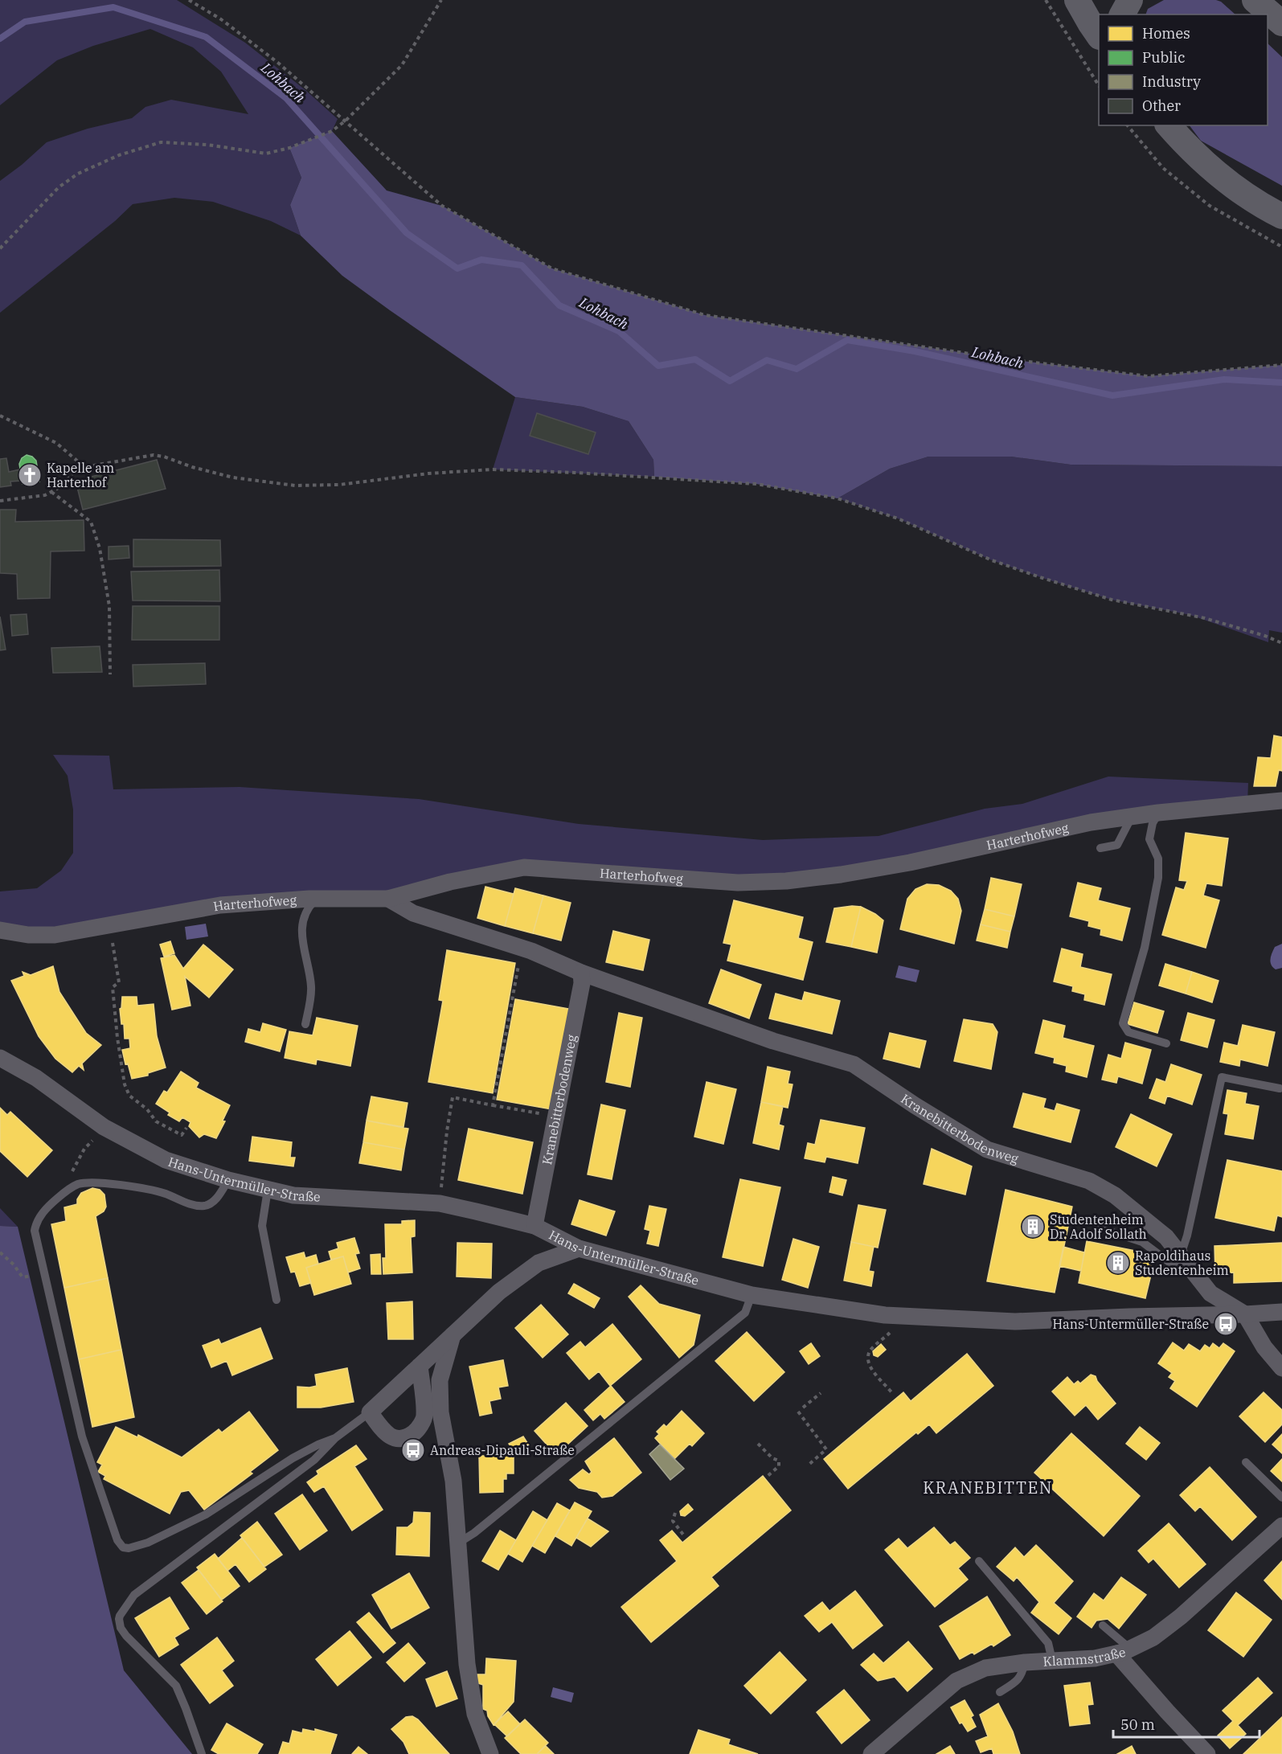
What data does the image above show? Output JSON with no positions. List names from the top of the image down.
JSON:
{
  "streets": {
    "street": [
      "Harterhofweg",
      "Kranebitterbodenweg",
      "Hans-Untermüller-Straße",
      "Klammstraße"
    ]
  },
  "crossings": [
    ["Harterhofweg", "Kranebitterbodenweg"],
    ["Kranebitterbodenweg", "Hans-Untermüller-Straße"]
  ],
  "districts": ["KRANEBITTEN"],
  "water": ["Lohbach"],
  "places": {
    "church": ["Kapelle am Harterhof"],
    "building": ["Studentenheim Dr. Adolf Sollath", "Rapoldihaus Studentenheim"],
    "bus stop": ["Hans-Untermüller-Straße", "Andreas-Dipauli-Straße"]
  },
  "legend": [
    "Homes",
    "Public",
    "Industry",
    "Other"
  ],
  "scale_bar": "50 m"
}
